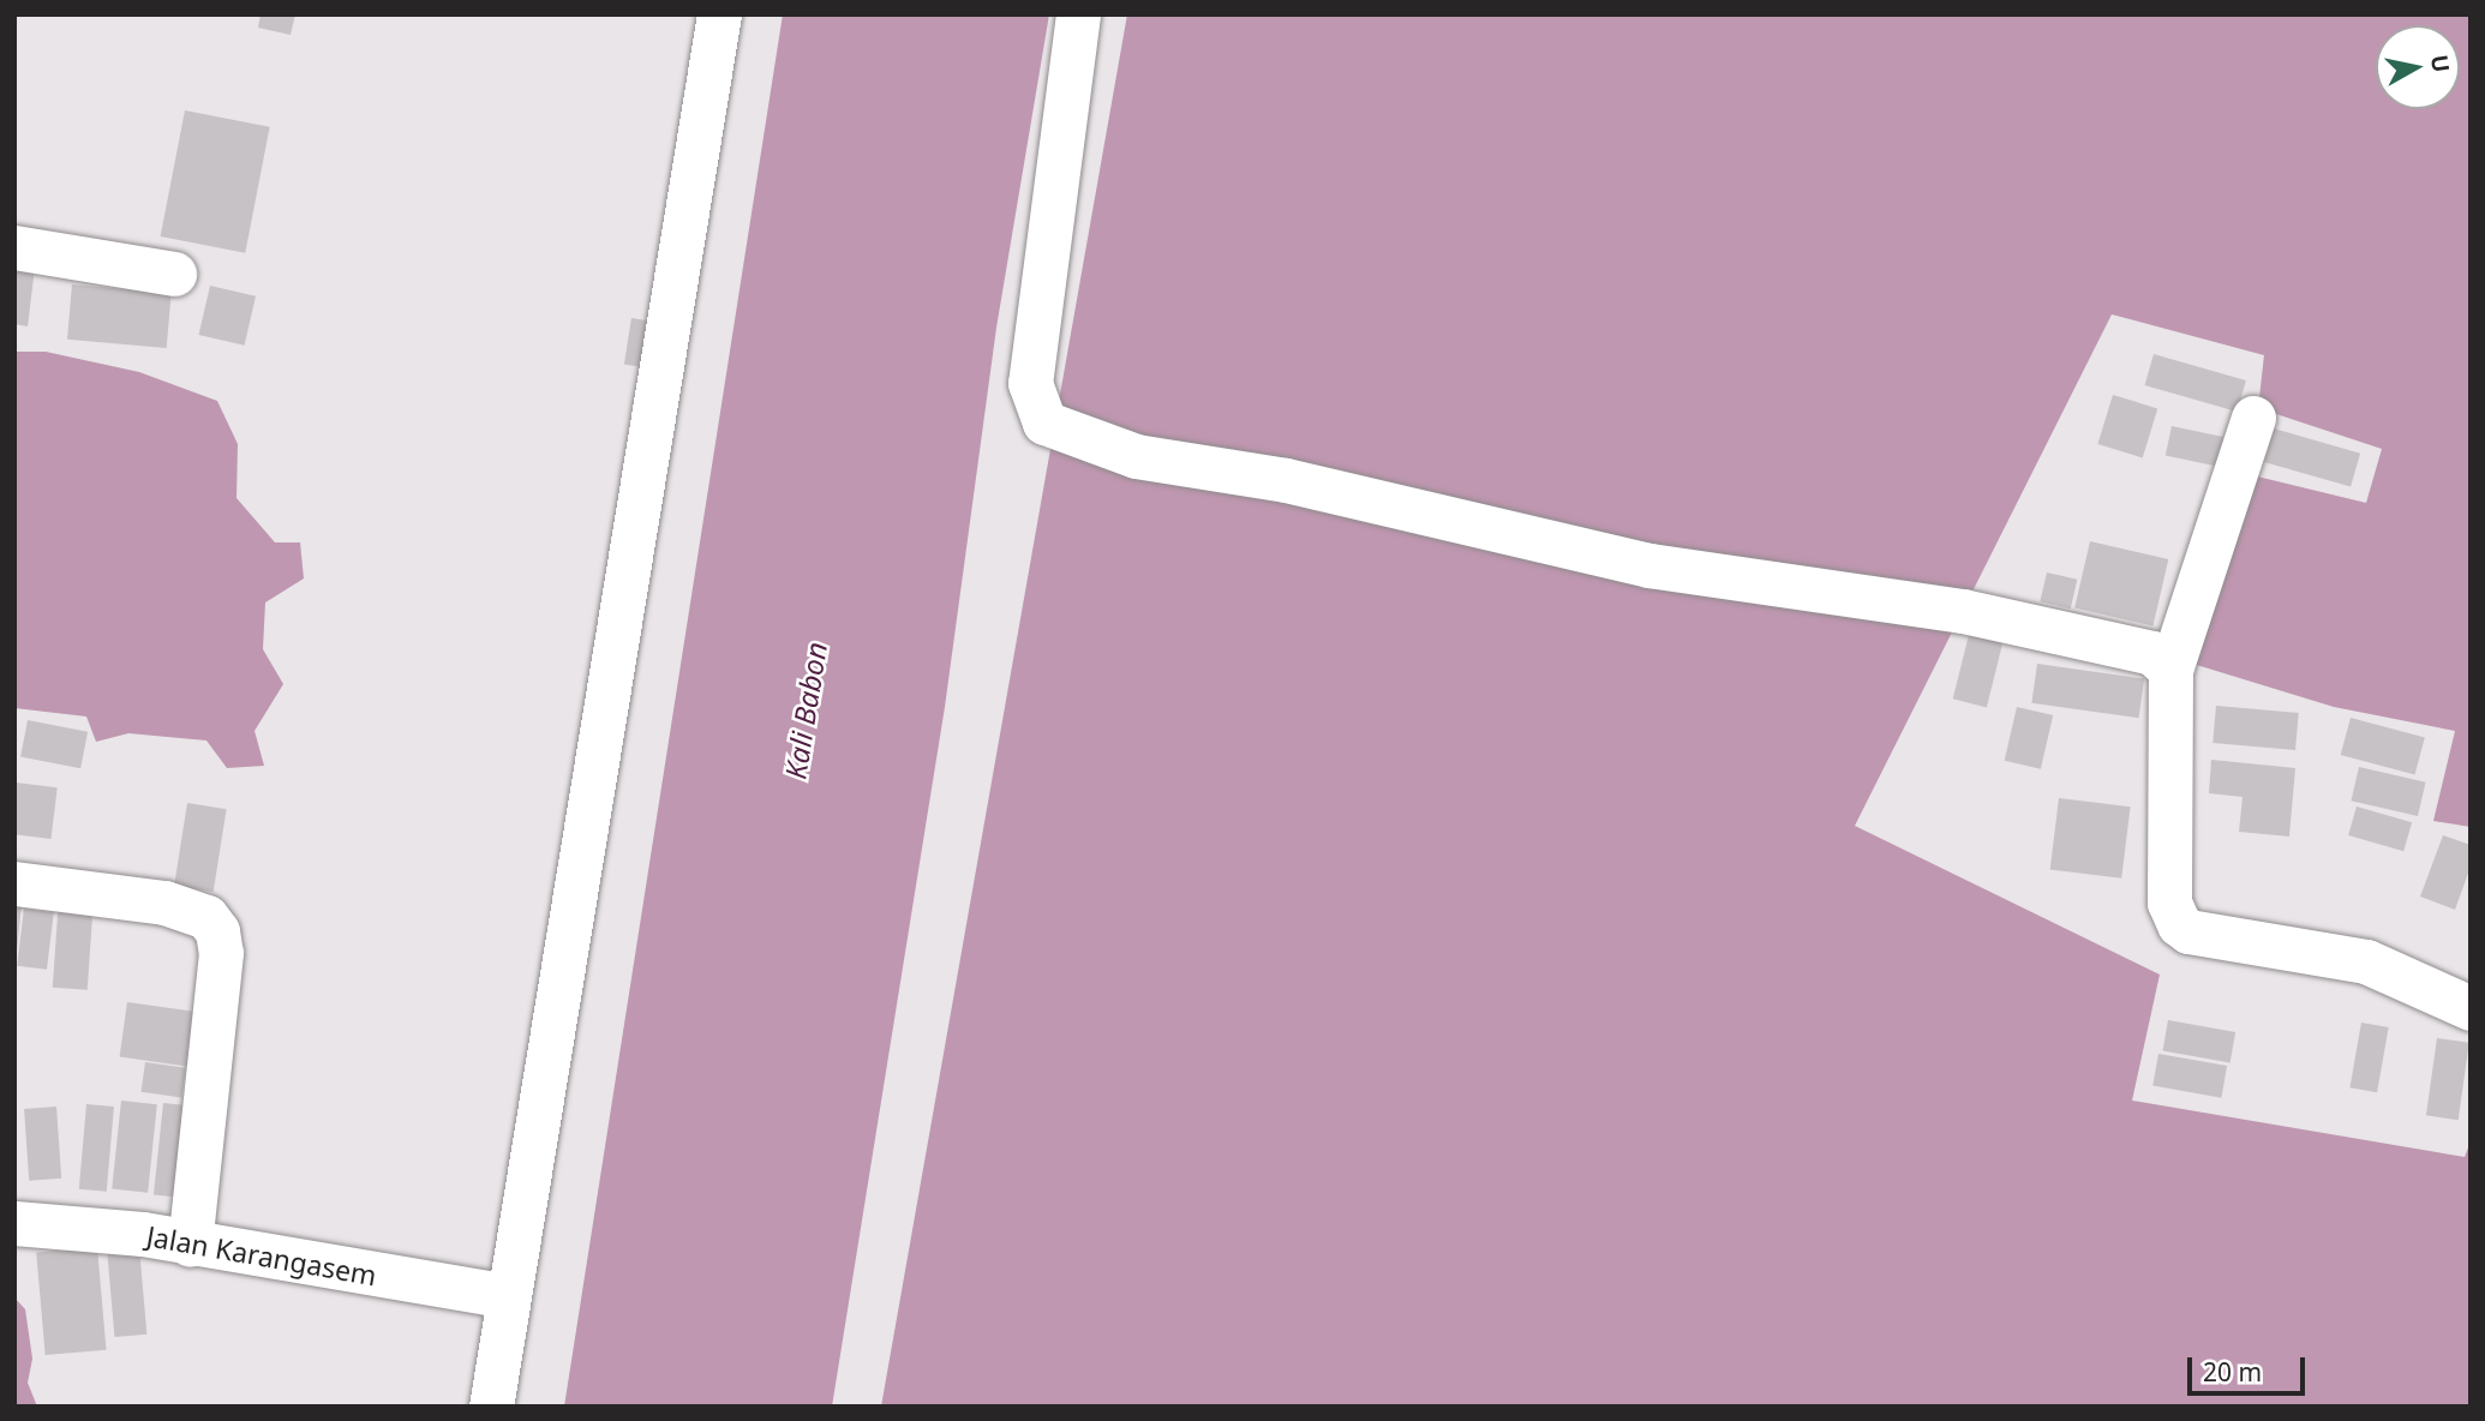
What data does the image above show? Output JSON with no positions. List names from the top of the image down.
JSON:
{
  "streets": {
    "street": ["Jalan Karangasem"]
  },
  "water": ["Kali Babon"],
  "scale_bar": "20 m",
  "north": "right"
}
